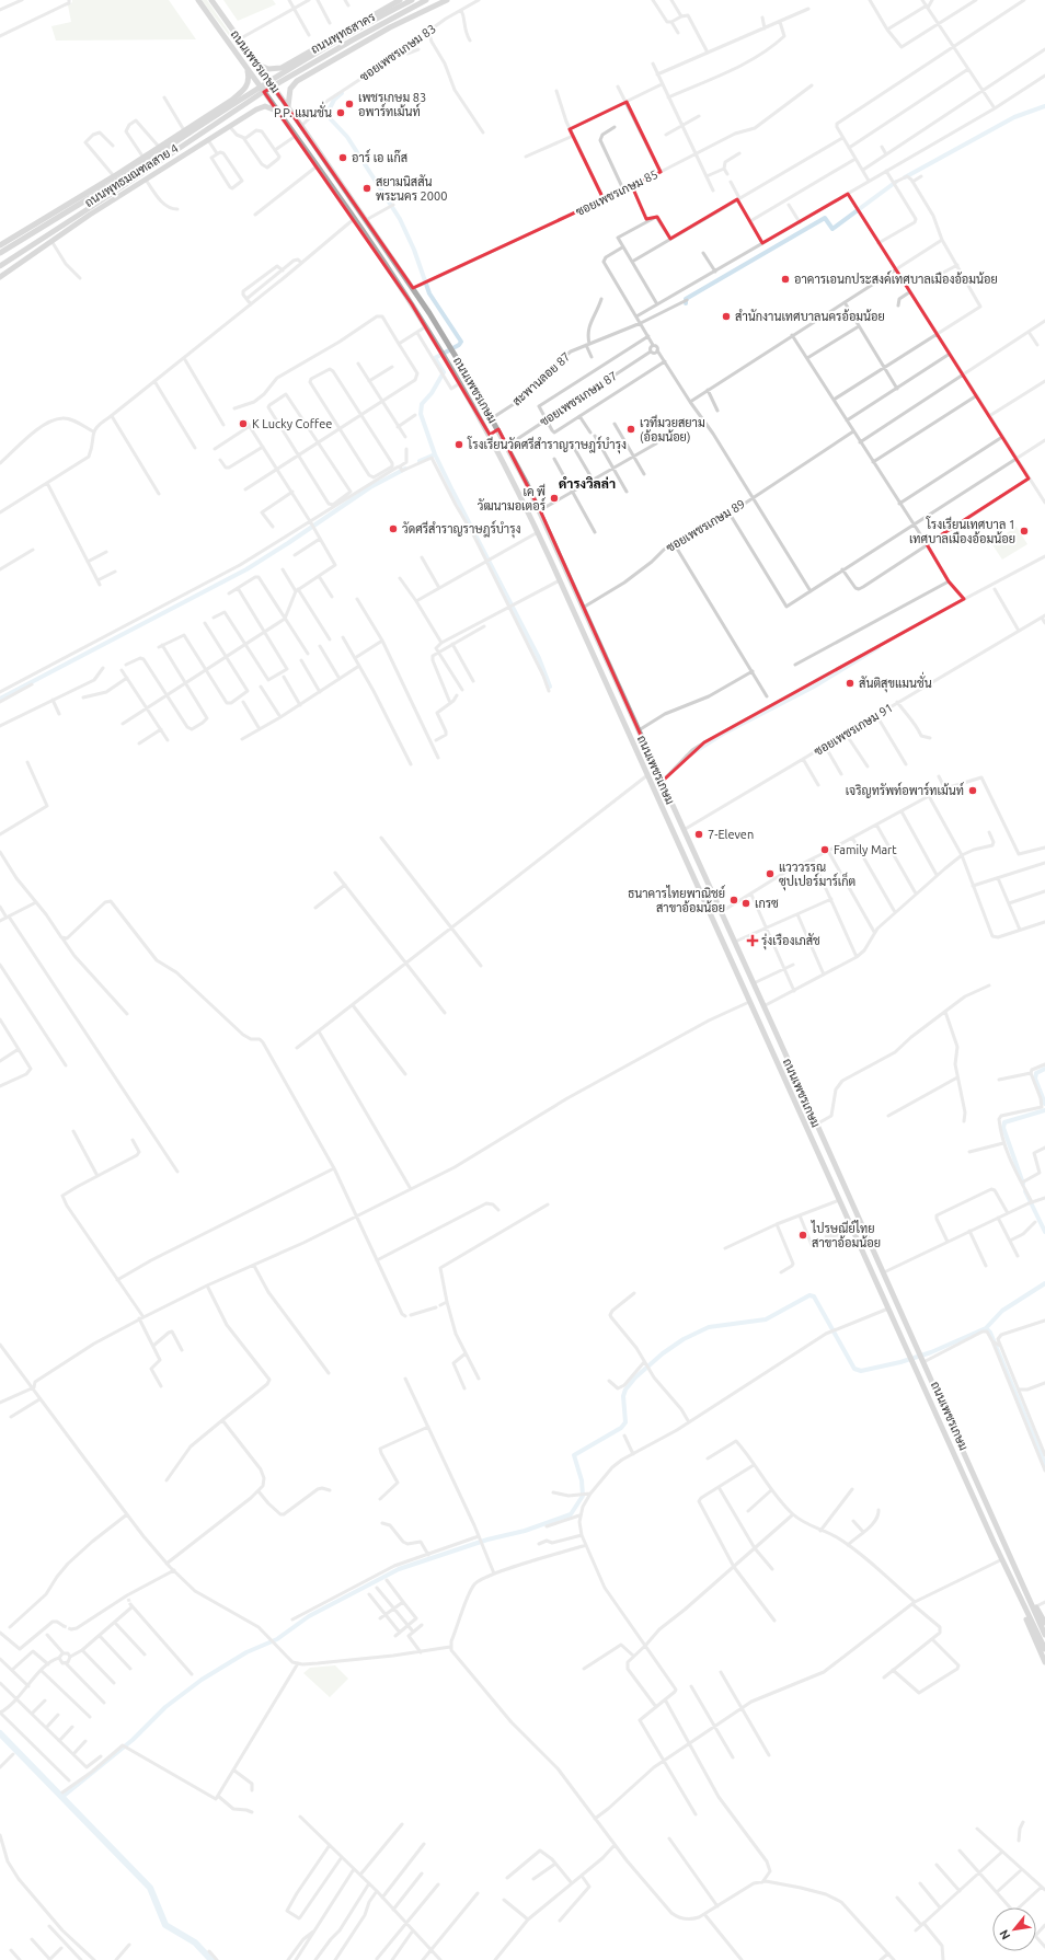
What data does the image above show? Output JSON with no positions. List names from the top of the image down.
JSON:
{
  "streets": {
    "main road": ["ถนนพุทธสาคร", "ถนนเพชรเกษม", "ถนนพุทธมณฑลสาย 4"],
    "street": [
      "ซอยเพชรเกษม 83",
      "ซอยเพชรเกษม 85",
      "สะพานลอย 87",
      "ซอยเพชรเกษม 87",
      "ซอยเพชรเกษม 89",
      "ซอยเพชรเกษม 91"
    ]
  },
  "crossings": [
    ["ถนนพุทธสาคร", "ถนนพุทธมณฑลสาย 4"],
    ["ซอยเพชรเกษม 83", "ถนนเพชรเกษม"],
    ["ถนนเพชรเกษม", "ถนนพุทธมณฑลสาย 4"],
    ["ถนนเพชรเกษม", "ซอยเพชรเกษม 85"],
    ["ถนนเพชรเกษม", "สะพานลอย 87"],
    ["ถนนเพชรเกษม", "ซอยเพชรเกษม 87"],
    ["ถนนเพชรเกษม", "ซอยเพชรเกษม 89"],
    ["ถนนเพชรเกษม", "ซอยเพชรเกษม 91"]
  ],
  "districts": ["ดำรงวิลล่า"],
  "places": {
    "other": [
      "เพชรเกษม 83 อพาร์ทเม้นท์",
      "P.P. แมนชั่น",
      "อาร์ เอ แก๊ส",
      "สยามนิสสัน พระนคร 2000",
      "อาคารเอนกประสงค์เทศบาลเมืองอ้อมน้อย",
      "สำนักงานเทศบาลนครอ้อมน้อย",
      "K Lucky Coffee",
      "เวทีมวยสยาม (อ้อมน้อย)",
      "โรงเรียนวัดศรีสําราญราษฎร์บํารุง",
      "เค พี วัฒนามอเตอร์",
      "วัดศรีสําราญราษฎร์บํารุง",
      "โรงเรียนเทศบาล 1 เทศบาลเมืองอ้อมน้อย",
      "สันติสุขแมนชั่น",
      "เจริญทรัพท์อพาร์ทเม้นท์",
      "7-Eleven",
      "Family Mart",
      "แวววรรณ ซุปเปอร์มาร์เก็ต",
      "ธนาคารไทยพาณิชย์ สาขาอ้อมน้อย",
      "เกรซ",
      "ไปรษณีย์ไทย สาขาอ้อมน้อย"
    ],
    "health": ["รุ่งเรืองเภสัช"]
  },
  "north": "bottom left"
}
